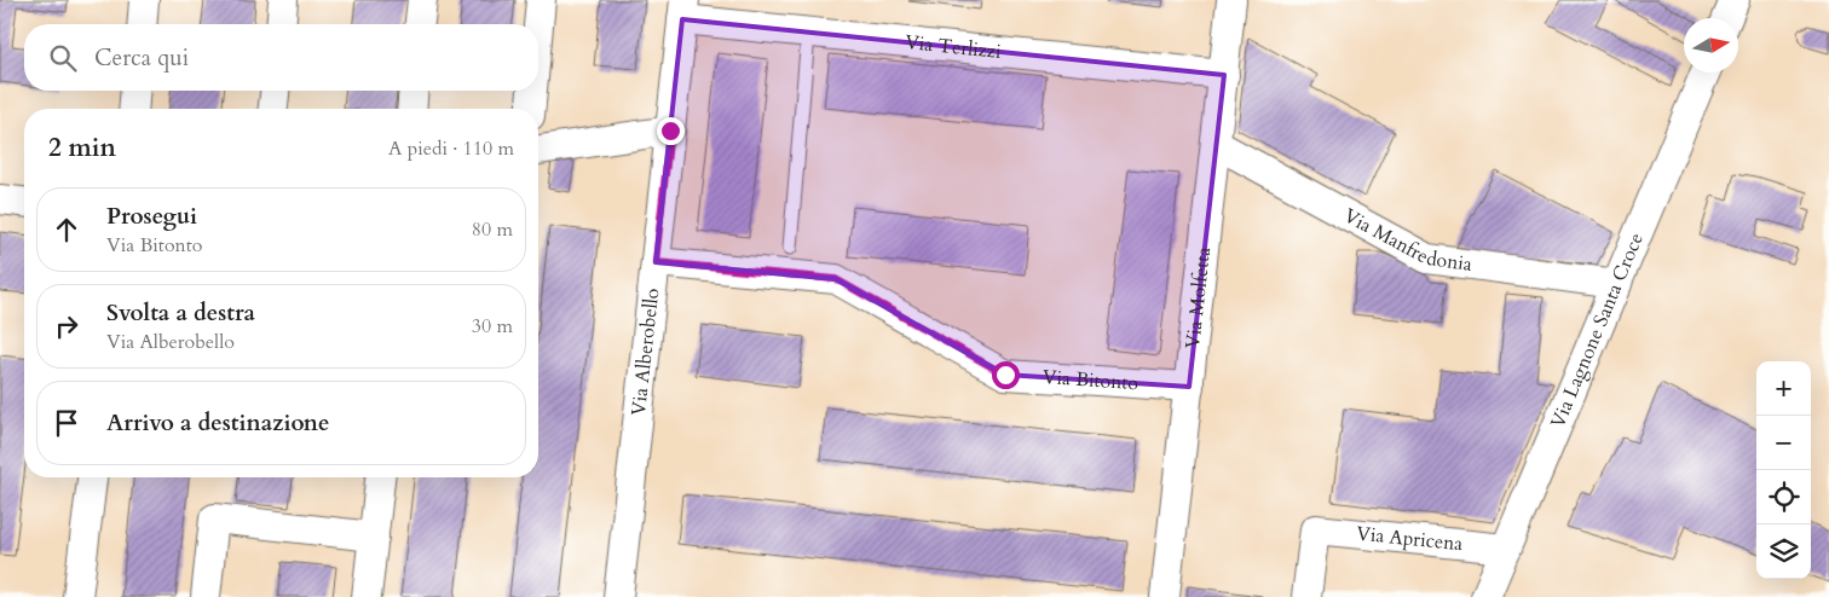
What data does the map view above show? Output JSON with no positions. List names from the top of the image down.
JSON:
{
  "streets": {
    "street": [
      "Via Terlizzi",
      "Via Manfredonia",
      "Via Molfetta",
      "Via Lagnone Santa Croce",
      "Via Alberobello",
      "Via Bitonto",
      "Via Apricena"
    ]
  },
  "crossings": [
    ["Via Terlizzi", "Via Molfetta"],
    ["Via Terlizzi", "Via Alberobello"],
    ["Via Manfredonia", "Via Molfetta"],
    ["Via Manfredonia", "Via Lagnone Santa Croce"],
    ["Via Molfetta", "Via Bitonto"],
    ["Via Lagnone Santa Croce", "Via Apricena"],
    ["Via Alberobello", "Via Bitonto"]
  ],
  "north": "right",
  "page": {
    "search": "Cerca qui",
    "heading": ["2 min", "A piedi · 110 m"],
    "list": [
      ["Prosegui", "Via Bitonto", "80 m"],
      ["Svolta a destra", "Via Alberobello", "30 m"],
      "Arrivo a destinazione"
    ],
    "map_buttons": ["+", "−"]
  }
}
